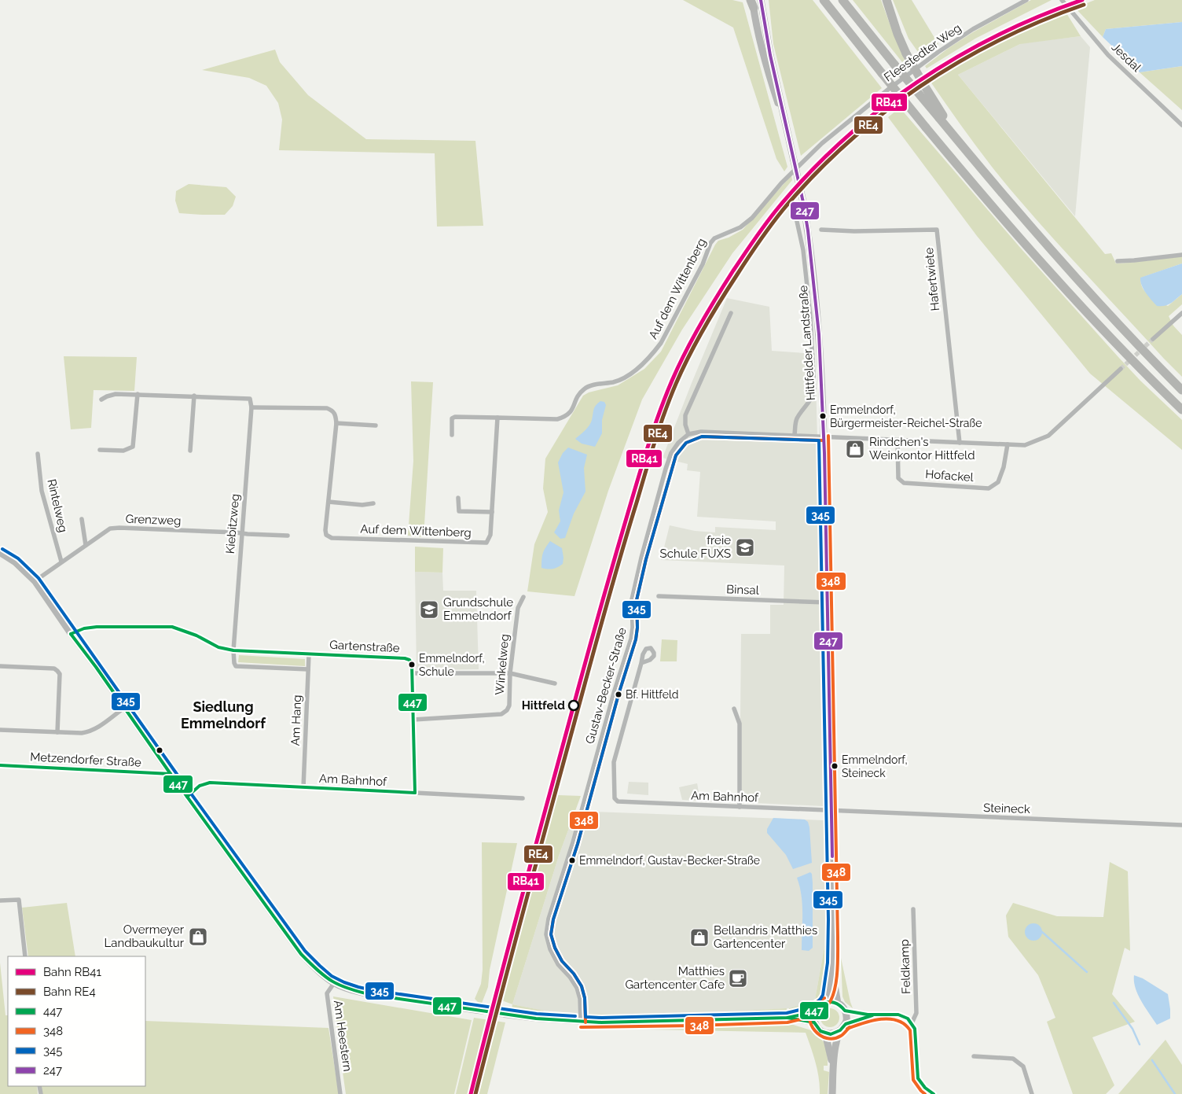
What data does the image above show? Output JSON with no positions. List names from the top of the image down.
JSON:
{
  "streets": {
    "main road": ["Hittfelder Landstraße"],
    "street": [
      "Fleestedter Weg",
      "Jesdal",
      "Hafertwiete",
      "Auf dem Wittenberg",
      "Hofackel",
      "Rintelweg",
      "Grenzweg",
      "Kiebitzweg",
      "Binsal",
      "Gartenstraße",
      "Winkelweg",
      "Gustav-Becker-Straße",
      "Am Hang",
      "Metzendorfer Straße",
      "Am Bahnhof",
      "Steineck",
      "Feldkamp",
      "Am Heestern"
    ]
  },
  "crossings": [
    ["Fleestedter Weg", "Auf dem Wittenberg"],
    ["Hittfelder Landstraße", "Binsal"],
    ["Hittfelder Landstraße", "Am Bahnhof"],
    ["Hittfelder Landstraße", "Steineck"],
    ["Rintelweg", "Grenzweg"],
    ["Grenzweg", "Kiebitzweg"],
    ["Kiebitzweg", "Gartenstraße"],
    ["Gartenstraße", "Winkelweg"],
    ["Gartenstraße", "Am Hang"],
    ["Gartenstraße", "Am Bahnhof"],
    ["Am Hang", "Am Bahnhof"],
    ["Am Bahnhof", "Steineck"]
  ],
  "districts": ["Siedlung Emmelndorf"],
  "places": {
    "other": [
      "Emmelndorf, Bürgermeister-Reichel-Straße",
      "Emmelndorf, Schule",
      "Bf. Hittfeld",
      "Hittfeld",
      "Emmelndorf, Steineck",
      "Emmelndorf, Gustav-Becker-Straße"
    ],
    "shop": ["Rindchen's Weinkontor Hittfeld", "Overmeyer Landbaukultur", "Bellandris Matthies Gartencenter"],
    "school or university": ["freie Schule FUXS", "Grundschule Emmelndorf"],
    "cafe": ["Matthies Gartencenter Cafe"]
  },
  "lines": [
    "rail line RB41",
    "transit line 247",
    "rail line RE4",
    "transit line 348",
    "transit line 345",
    "transit line 447"
  ],
  "legend": [
    "Bahn RB41",
    "Bahn RE4",
    "447",
    "348",
    "345",
    "247"
  ]
}
